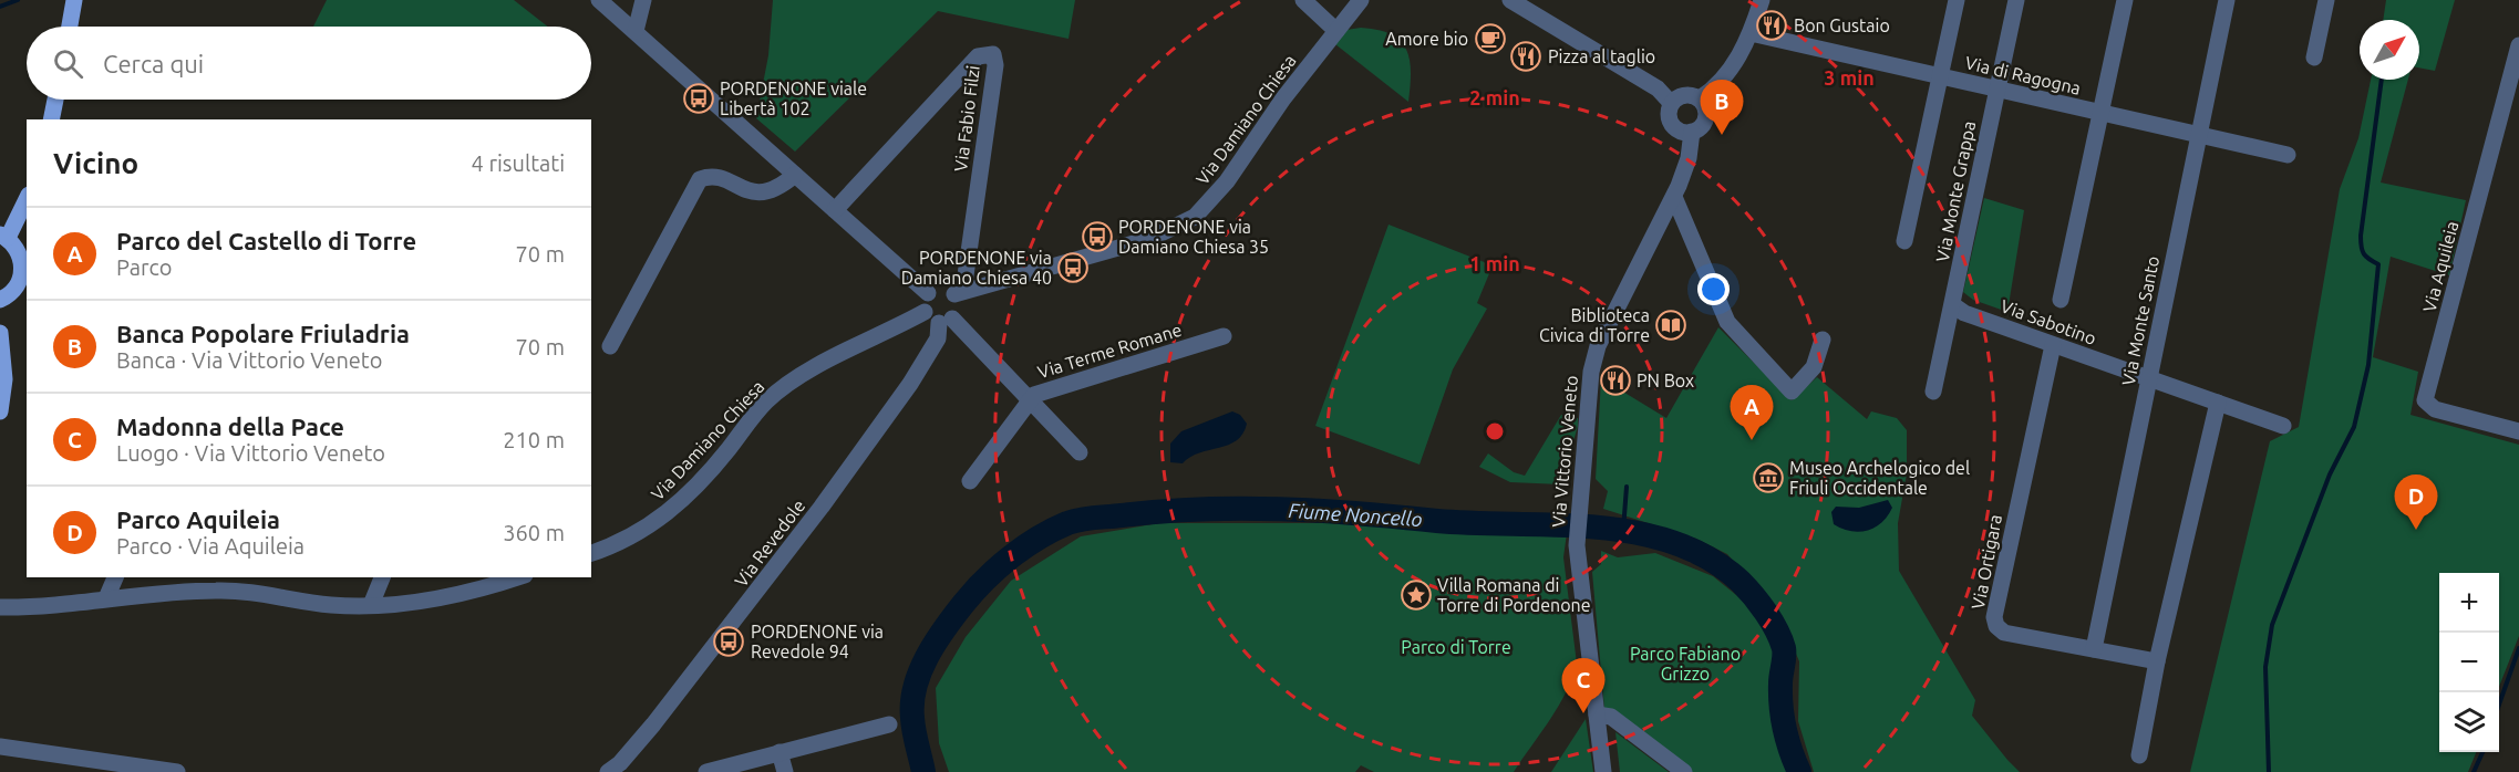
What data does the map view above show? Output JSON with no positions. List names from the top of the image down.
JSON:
{
  "streets": {
    "street": [
      "Via di Ragogna",
      "Via Fabio Filzi",
      "Via Damiano Chiesa",
      "Via Monte Grappa",
      "Via Aquileia",
      "Via Monte Santo",
      "Via Sabotino",
      "Via Terme Romane",
      "Via Vittorio Veneto",
      "Via Revedole",
      "Via Ortigara"
    ]
  },
  "crossings": [
    ["Via di Ragogna", "Via Monte Grappa"],
    ["Via di Ragogna", "Via Monte Santo"],
    ["Via Fabio Filzi", "Via Damiano Chiesa"],
    ["Via Fabio Filzi", "Via Revedole"],
    ["Via Damiano Chiesa", "Via Revedole"],
    ["Via Monte Grappa", "Via Sabotino"],
    ["Via Monte Santo", "Via Sabotino"],
    ["Via Monte Santo", "Via Ortigara"],
    ["Via Sabotino", "Via Ortigara"]
  ],
  "water": ["Fiume Noncello"],
  "parks": ["Parco di Torre", "Parco Fabiano Grizzo"],
  "places": {
    "restaurant": ["Bon Gustaio", "Pizza al taglio", "PN Box"],
    "cafe": ["Amore bio"],
    "bus stop": [
      "PORDENONE viale Libertà 102",
      "PORDENONE via Damiano Chiesa 35",
      "PORDENONE via Damiano Chiesa 40",
      "PORDENONE via Revedole 94"
    ],
    "library": ["Biblioteca Civica di Torre"],
    "museum": ["Museo Archelogico del Friuli Occidentale"],
    "place": ["Villa Romana di Torre di Pordenone"]
  },
  "north": "top right",
  "page": {
    "search": "Cerca qui",
    "pins": [
      "B",
      "A",
      "D",
      "C"
    ],
    "heading": ["Vicino", "4 risultati"],
    "list": [
      {
        "mark": "A",
        "name": "Parco del Castello di Torre",
        "note": "Parco",
        "value": "70 m"
      },
      {
        "mark": "B",
        "name": "Banca Popolare Friuladria",
        "note": "Banca · Via Vittorio Veneto",
        "value": "70 m"
      },
      {
        "mark": "C",
        "name": "Madonna della Pace",
        "note": "Luogo · Via Vittorio Veneto",
        "value": "210 m"
      },
      {
        "mark": "D",
        "name": "Parco Aquileia",
        "note": "Parco · Via Aquileia",
        "value": "360 m"
      }
    ],
    "map_buttons": ["+", "−"]
  },
  "rings": ["3 min", "2 min", "1 min"]
}
